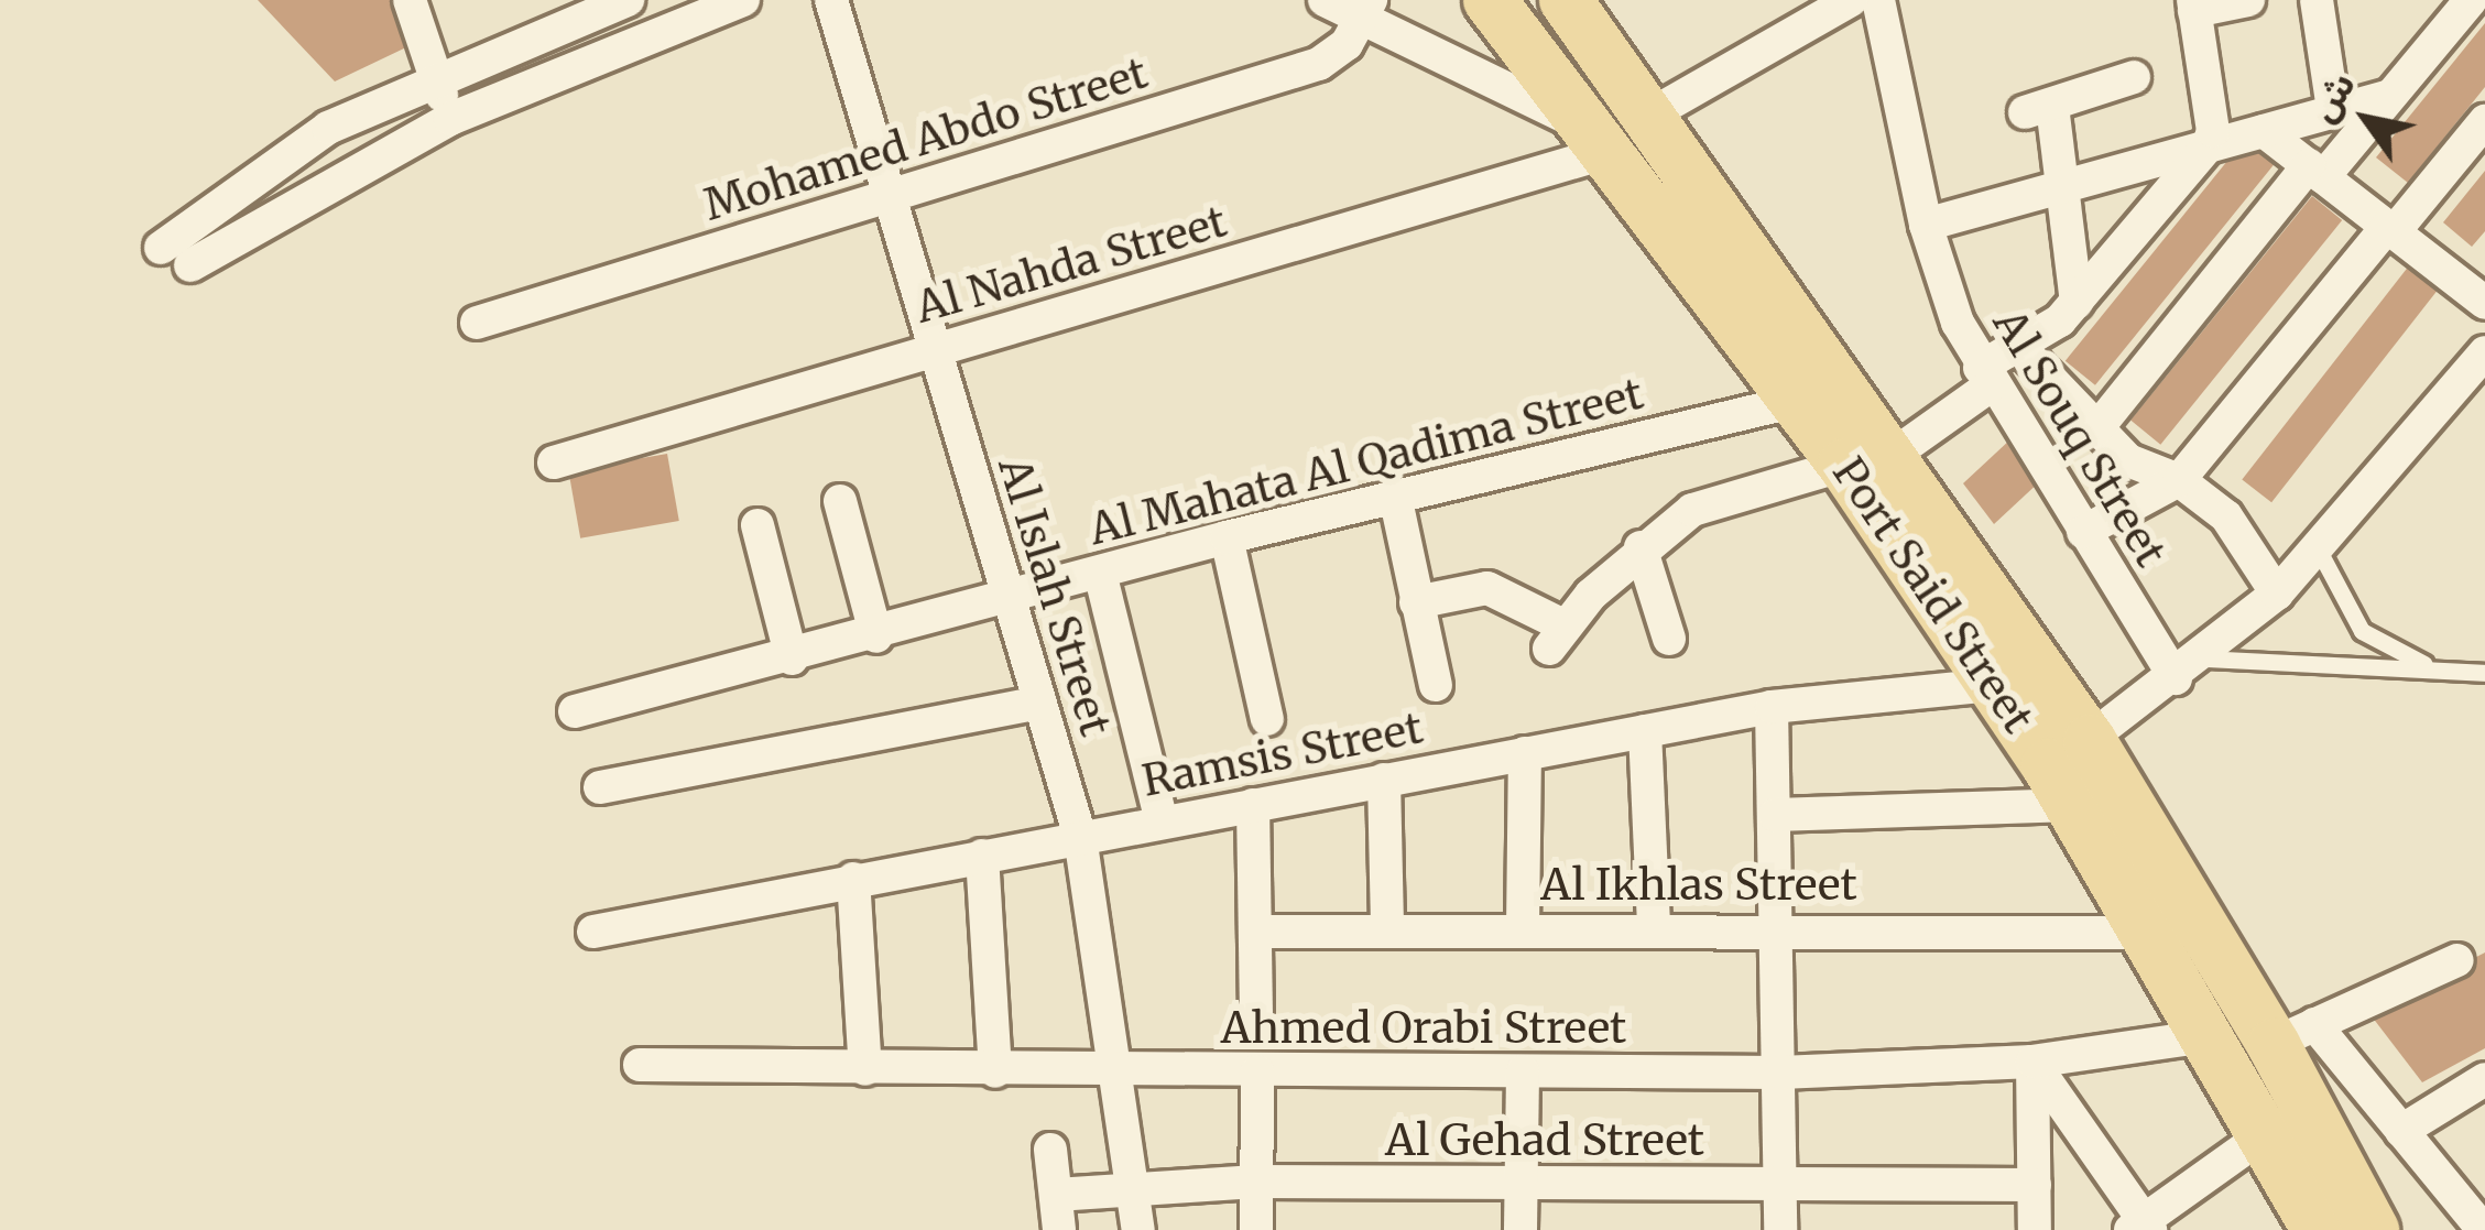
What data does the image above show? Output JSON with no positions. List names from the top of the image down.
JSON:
{
  "streets": {
    "main road": ["Port Said Street"],
    "street": [
      "Mohamed Abdo Street",
      "Al Nahda Street",
      "Al Souq Street",
      "Al Mahata Al Qadima Street",
      "Al Islah Street",
      "Ramsis Street",
      "Al Ikhlas Street",
      "Ahmed Orabi Street",
      "Al Gehad Street"
    ]
  },
  "crossings": [
    ["Mohamed Abdo Street", "Al Islah Street"],
    ["Al Nahda Street", "Port Said Street"],
    ["Al Nahda Street", "Al Islah Street"],
    ["Al Mahata Al Qadima Street", "Port Said Street"],
    ["Al Mahata Al Qadima Street", "Al Islah Street"],
    ["Port Said Street", "Ramsis Street"],
    ["Port Said Street", "Al Ikhlas Street"],
    ["Port Said Street", "Ahmed Orabi Street"],
    ["Al Islah Street", "Ramsis Street"],
    ["Al Islah Street", "Ahmed Orabi Street"],
    ["Al Islah Street", "Al Gehad Street"]
  ],
  "north": "top left"
}
